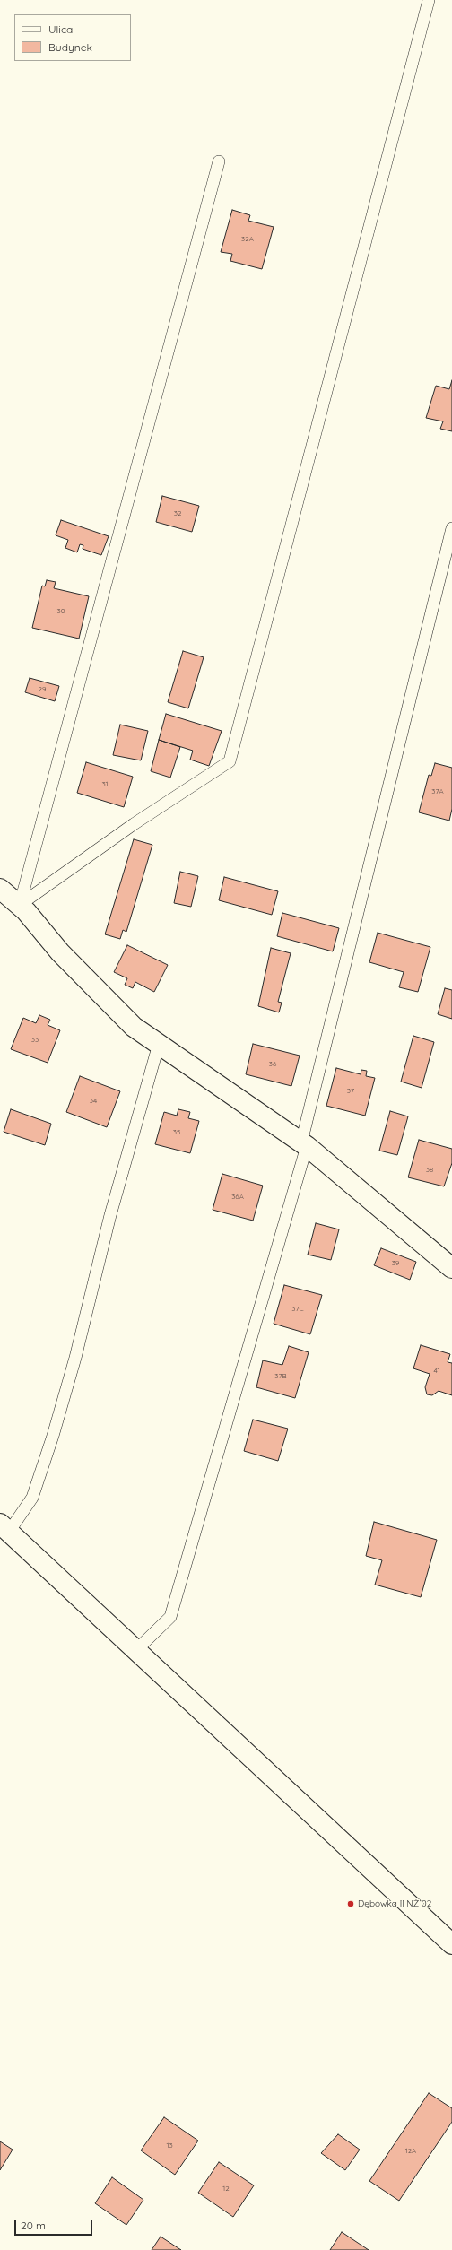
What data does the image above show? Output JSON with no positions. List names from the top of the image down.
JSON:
{
  "places": ["Dębówka II NŻ 02"],
  "house_numbers": [
    "32A",
    "32",
    "30",
    "29",
    "31",
    "37A",
    "33",
    "36",
    "37",
    "34",
    "35",
    "38",
    "36A",
    "39",
    "37C",
    "41",
    "37B",
    "13",
    "12A",
    "12"
  ],
  "legend": ["Ulica", "Budynek"],
  "scale_bar": "20 m"
}
